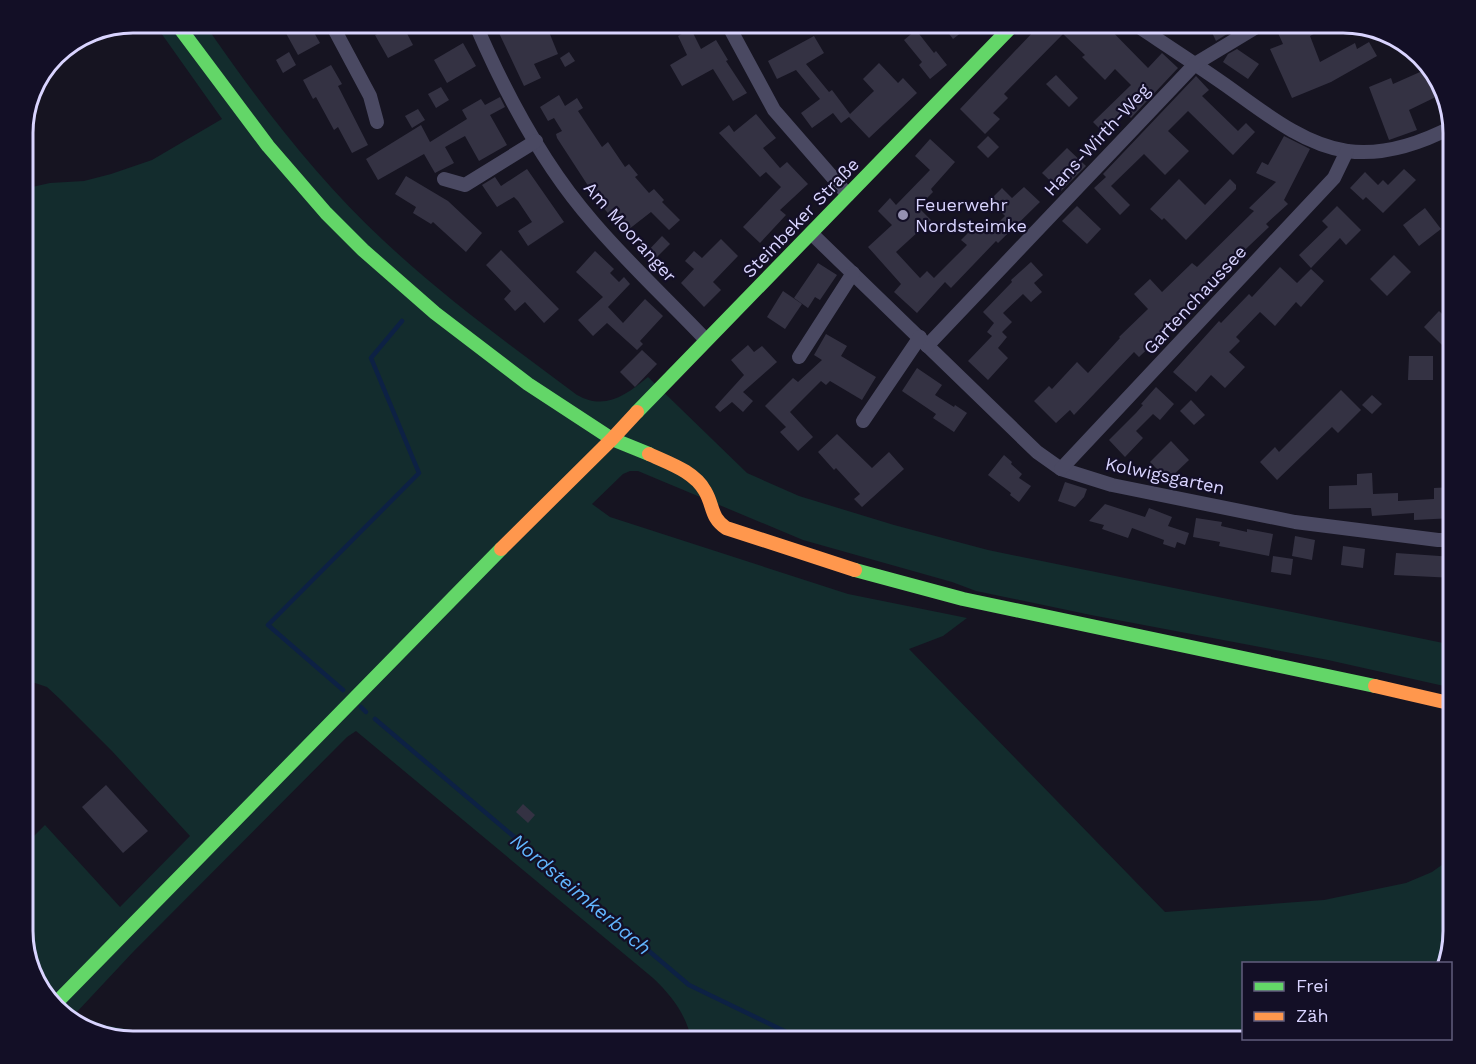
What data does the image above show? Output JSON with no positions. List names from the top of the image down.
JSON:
{
  "streets": {
    "street": [
      "Hans-Wirth-Weg",
      "Steinbeker Straße",
      "Am Mooranger",
      "Gartenchaussee",
      "Kolwigsgarten"
    ]
  },
  "crossings": [
    ["Hans-Wirth-Weg", "Kolwigsgarten"],
    ["Steinbeker Straße", "Am Mooranger"],
    ["Steinbeker Straße", "Kolwigsgarten"],
    ["Gartenchaussee", "Kolwigsgarten"]
  ],
  "water": ["Nordsteimkerbach"],
  "places": ["Feuerwehr Nordsteimke"],
  "legend": ["Frei", "Zäh"]
}
